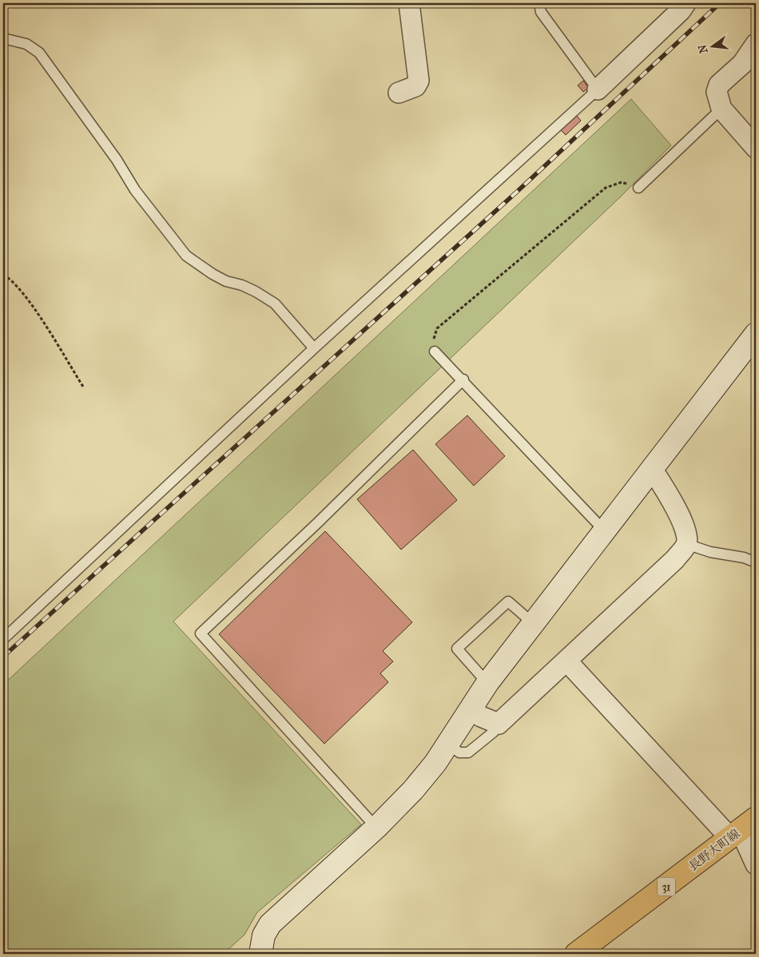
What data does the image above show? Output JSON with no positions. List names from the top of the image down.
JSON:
{
  "streets": {
    "main road": ["長野大町線", "31"]
  },
  "north": "left"
}
